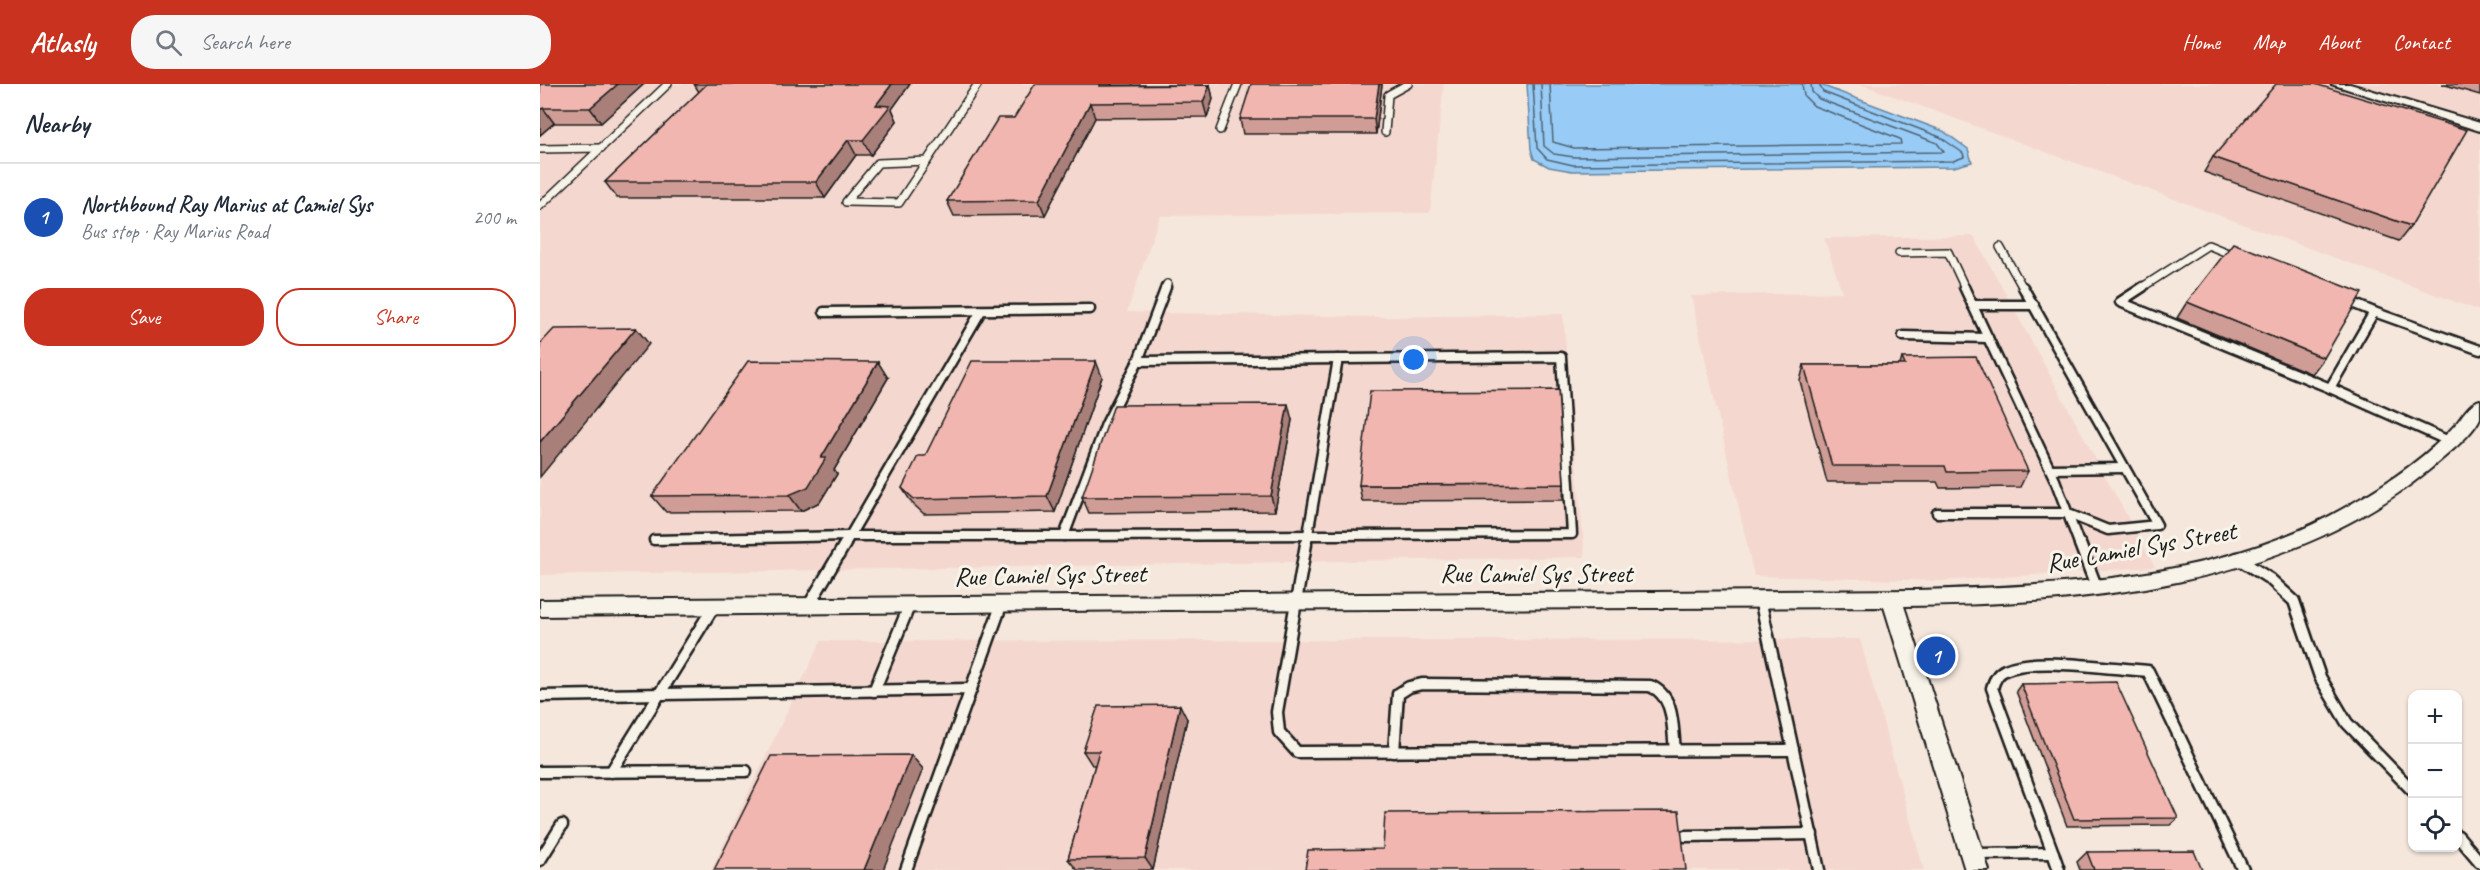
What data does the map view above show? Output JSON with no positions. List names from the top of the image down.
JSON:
{
  "streets": {
    "street": ["Rue Camiel Sys Street"]
  },
  "page": {
    "header": "Atlasly",
    "search": "Search here",
    "nav": [
      "Home",
      "Map",
      "About",
      "Contact"
    ],
    "heading": "Nearby",
    "list": [
      {
        "mark": "1",
        "name": "Northbound Ray Marius at Camiel Sys",
        "note": "Bus stop · Ray Marius Road",
        "value": "200 m"
      }
    ],
    "buttons": ["Save", "Share"],
    "pins": "1",
    "map_buttons": ["+", "−"]
  }
}
